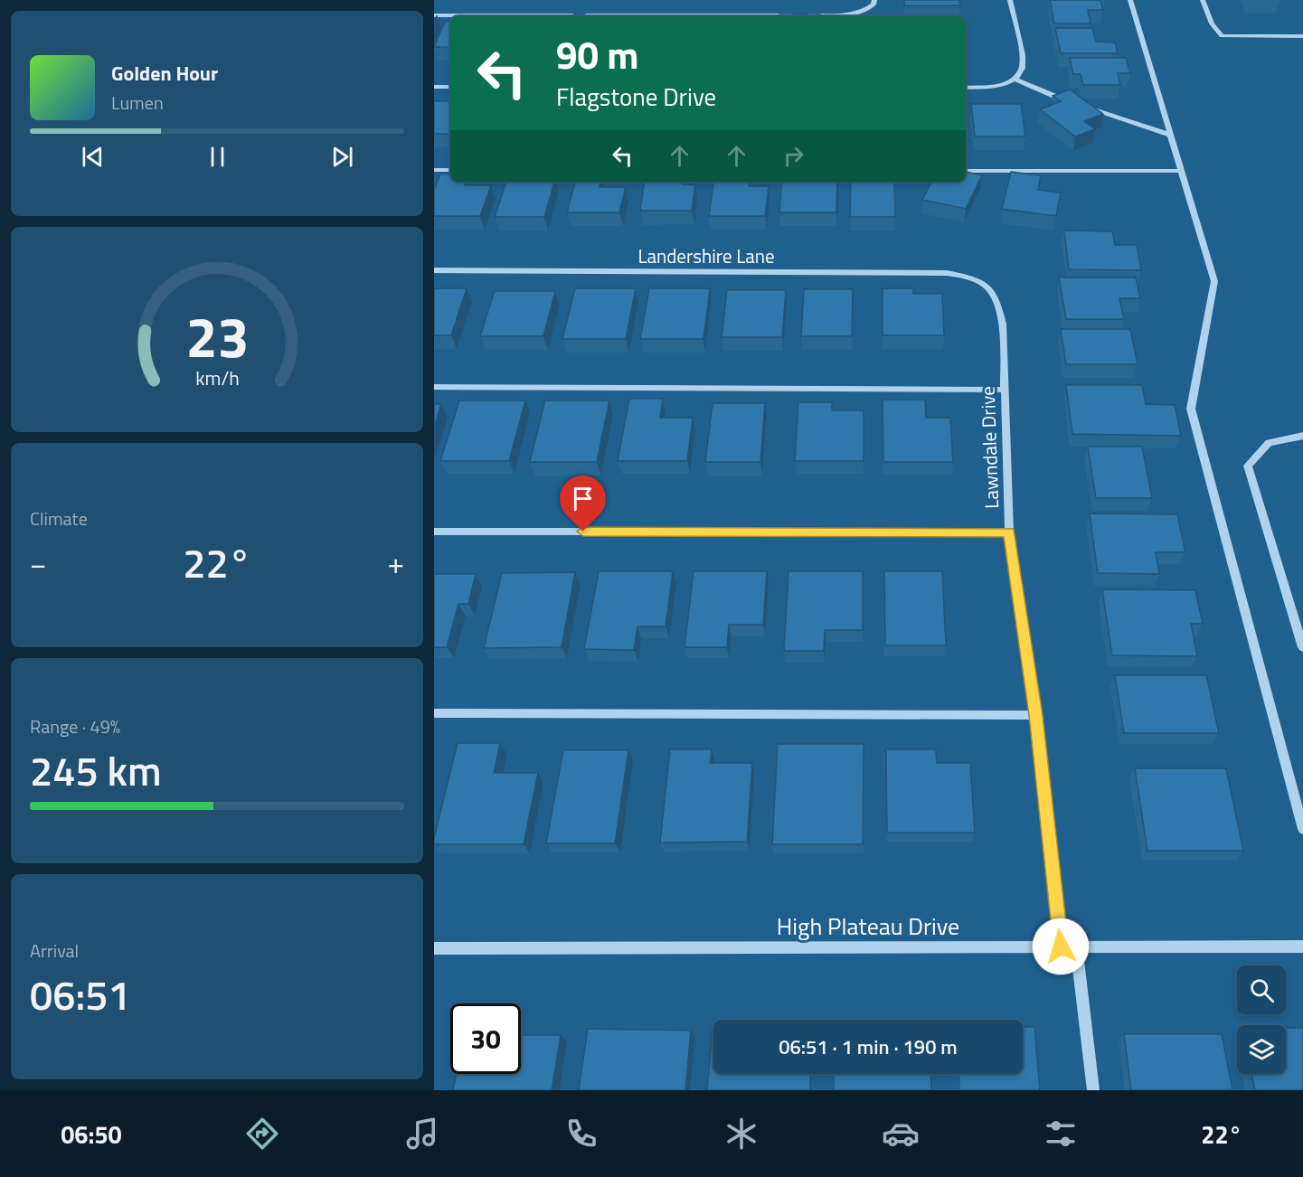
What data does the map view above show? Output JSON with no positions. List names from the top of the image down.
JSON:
{
  "streets": {
    "street": ["Landershire Lane", "Lawndale Drive", "High Plateau Drive"]
  },
  "crossings": [
    ["Landershire Lane", "Lawndale Drive"],
    ["Lawndale Drive", "High Plateau Drive"]
  ],
  "page": {
    "turn": ["90 m", "Flagstone Drive"],
    "song": ["Golden Hour", "Lumen"],
    "tile": [
      "Climate",
      ["Range · 49%", "245 km"],
      ["Arrival", "06:51"]
    ],
    "heat": ["−", "22°", "+"],
    "limit": "30",
    "trip": "06:51 · 1 min · 190 m",
    "tabs": ["06:50", "22°"],
    "gauge": ["23", "km/h"]
  }
}
